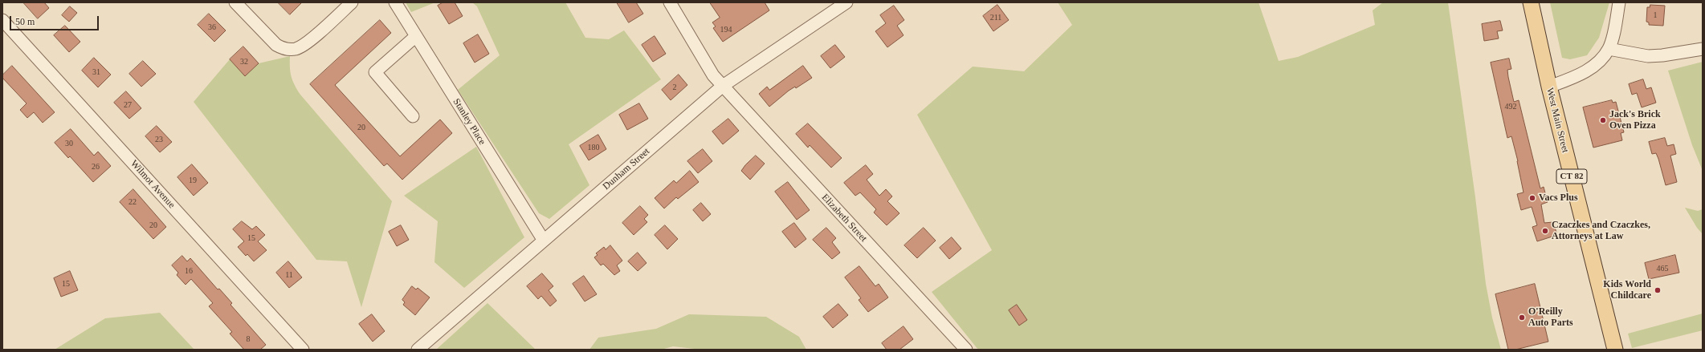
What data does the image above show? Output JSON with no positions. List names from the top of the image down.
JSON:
{
  "streets": {
    "main road": ["West Main Street", "CT 82"],
    "street": [
      "Stanley Place",
      "Dunham Street",
      "Wilmot Avenue",
      "Elizabeth Street"
    ]
  },
  "crossings": [
    ["Stanley Place", "Dunham Street"],
    ["Dunham Street", "Elizabeth Street"]
  ],
  "places": [
    "Jack's Brick Oven Pizza",
    "Vacs Plus",
    "Czaczkes and Czaczkes, Attorneys at Law",
    "Kids World Childcare",
    "O'Reilly Auto Parts"
  ],
  "house_numbers": [
    "1",
    "211",
    "36",
    "194",
    "32",
    "31",
    "2",
    "27",
    "492",
    "20",
    "23",
    "30",
    "180",
    "26",
    "19",
    "22",
    "20",
    "15",
    "465",
    "16",
    "11",
    "15",
    "8"
  ],
  "scale_bar": "50 m"
}
